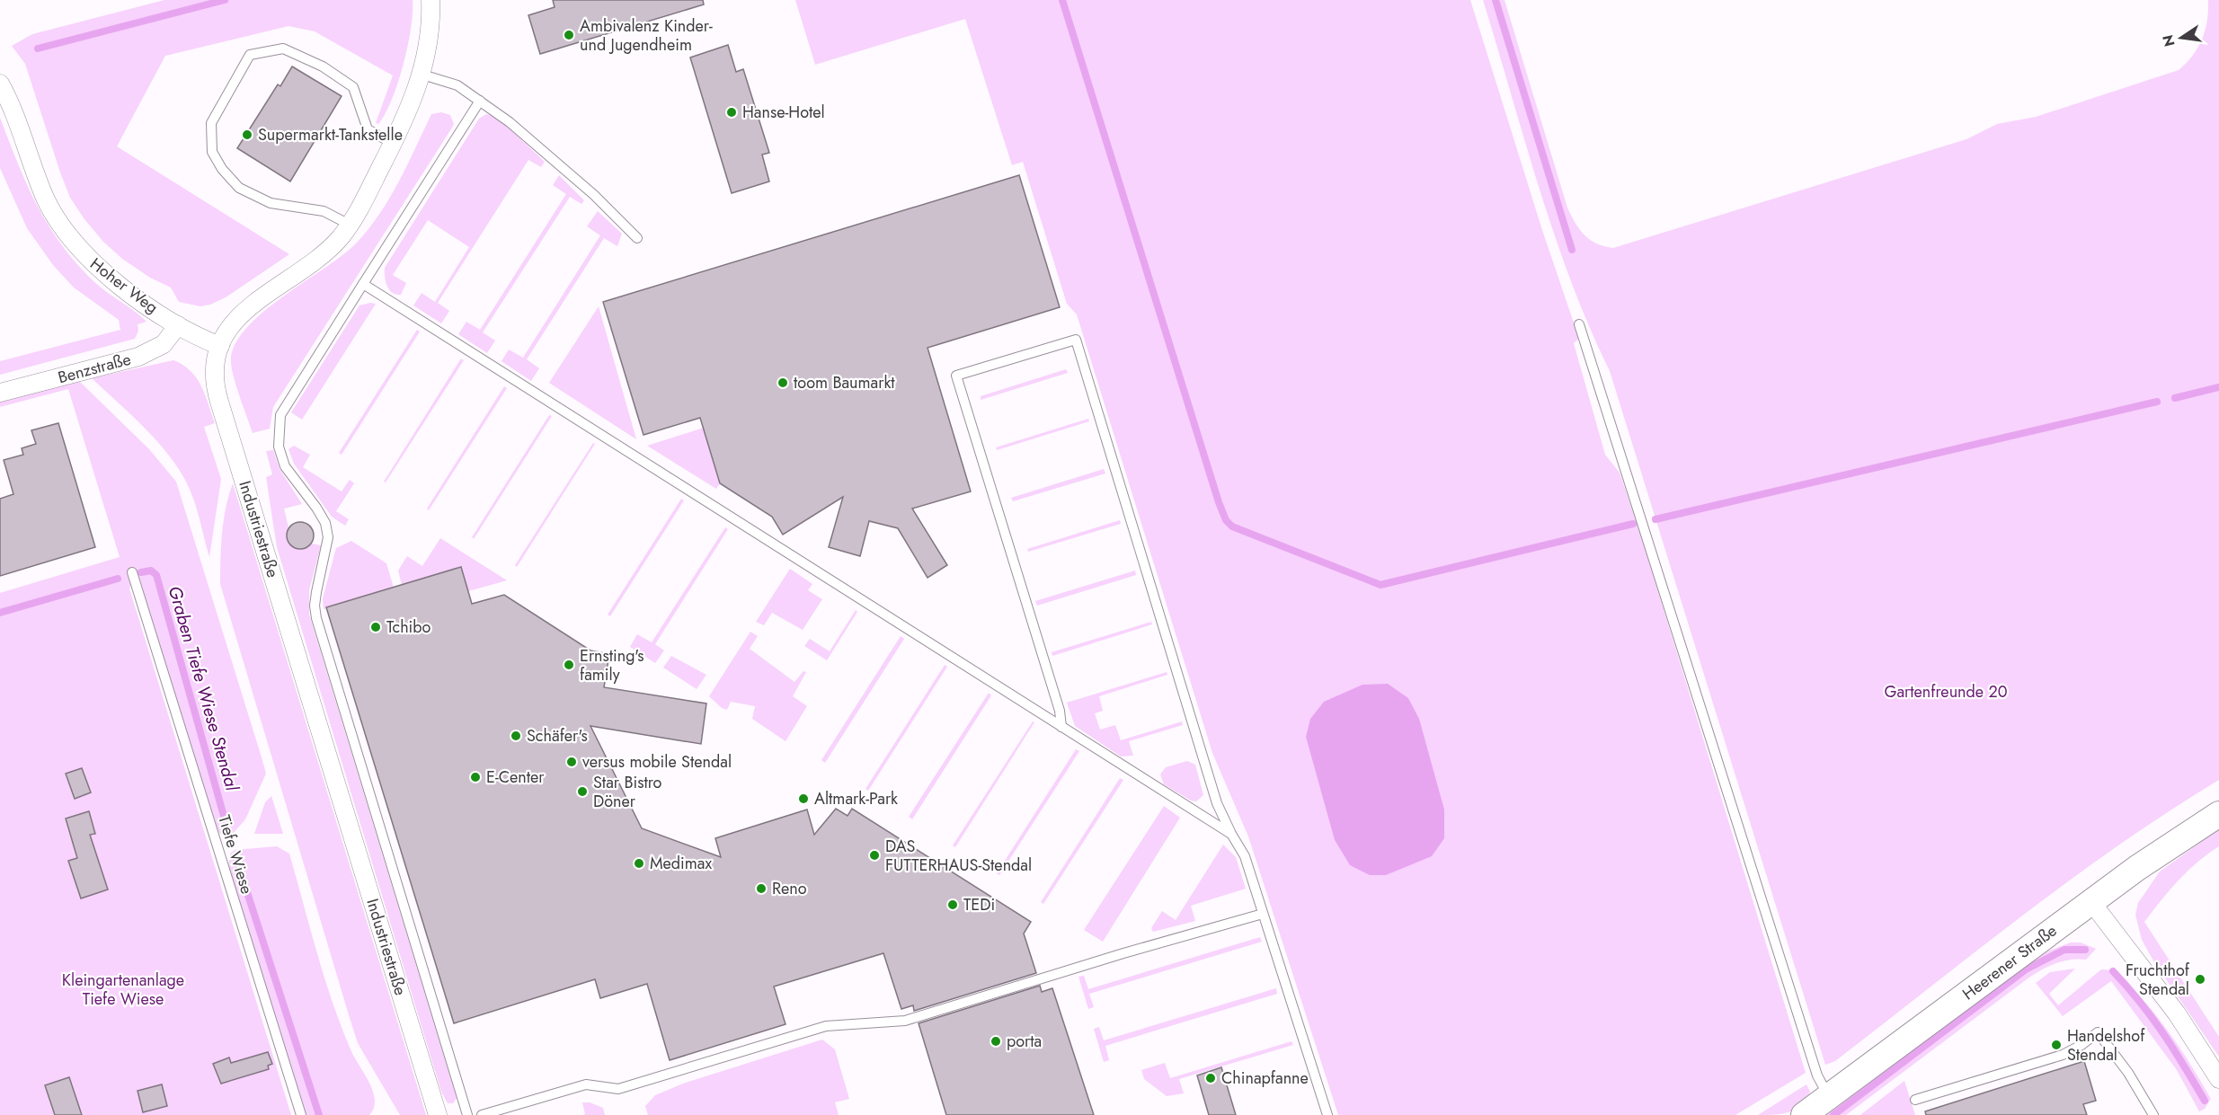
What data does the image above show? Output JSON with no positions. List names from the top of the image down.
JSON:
{
  "streets": {
    "main road": ["Heerener Straße"],
    "street": ["Hoher Weg", "Benzstraße", "Industriestraße"],
    "lane": ["Tiefe Wiese"]
  },
  "crossings": [
    ["Hoher Weg", "Benzstraße"],
    ["Hoher Weg", "Industriestraße"]
  ],
  "water": ["Graben Tiefe Wiese Stendal"],
  "parks": ["Gartenfreunde 20", "Kleingartenanlage Tiefe Wiese"],
  "places": [
    "Ambivalenz Kinder- und Jugendheim",
    "Hanse-Hotel",
    "Supermarkt-Tankstelle",
    "toom Baumarkt",
    "Tchibo",
    "Ernsting's family",
    "Schäfer's",
    "versus mobile Stendal",
    "E-Center",
    "Star Bistro Döner",
    "Altmark-Park",
    "DAS FUTTERHAUS-Stendal",
    "Medimax",
    "Reno",
    "TEDi",
    "Fruchthof Stendal",
    "porta",
    "Handelshof Stendal",
    "Chinapfanne"
  ],
  "north": "left"
}
